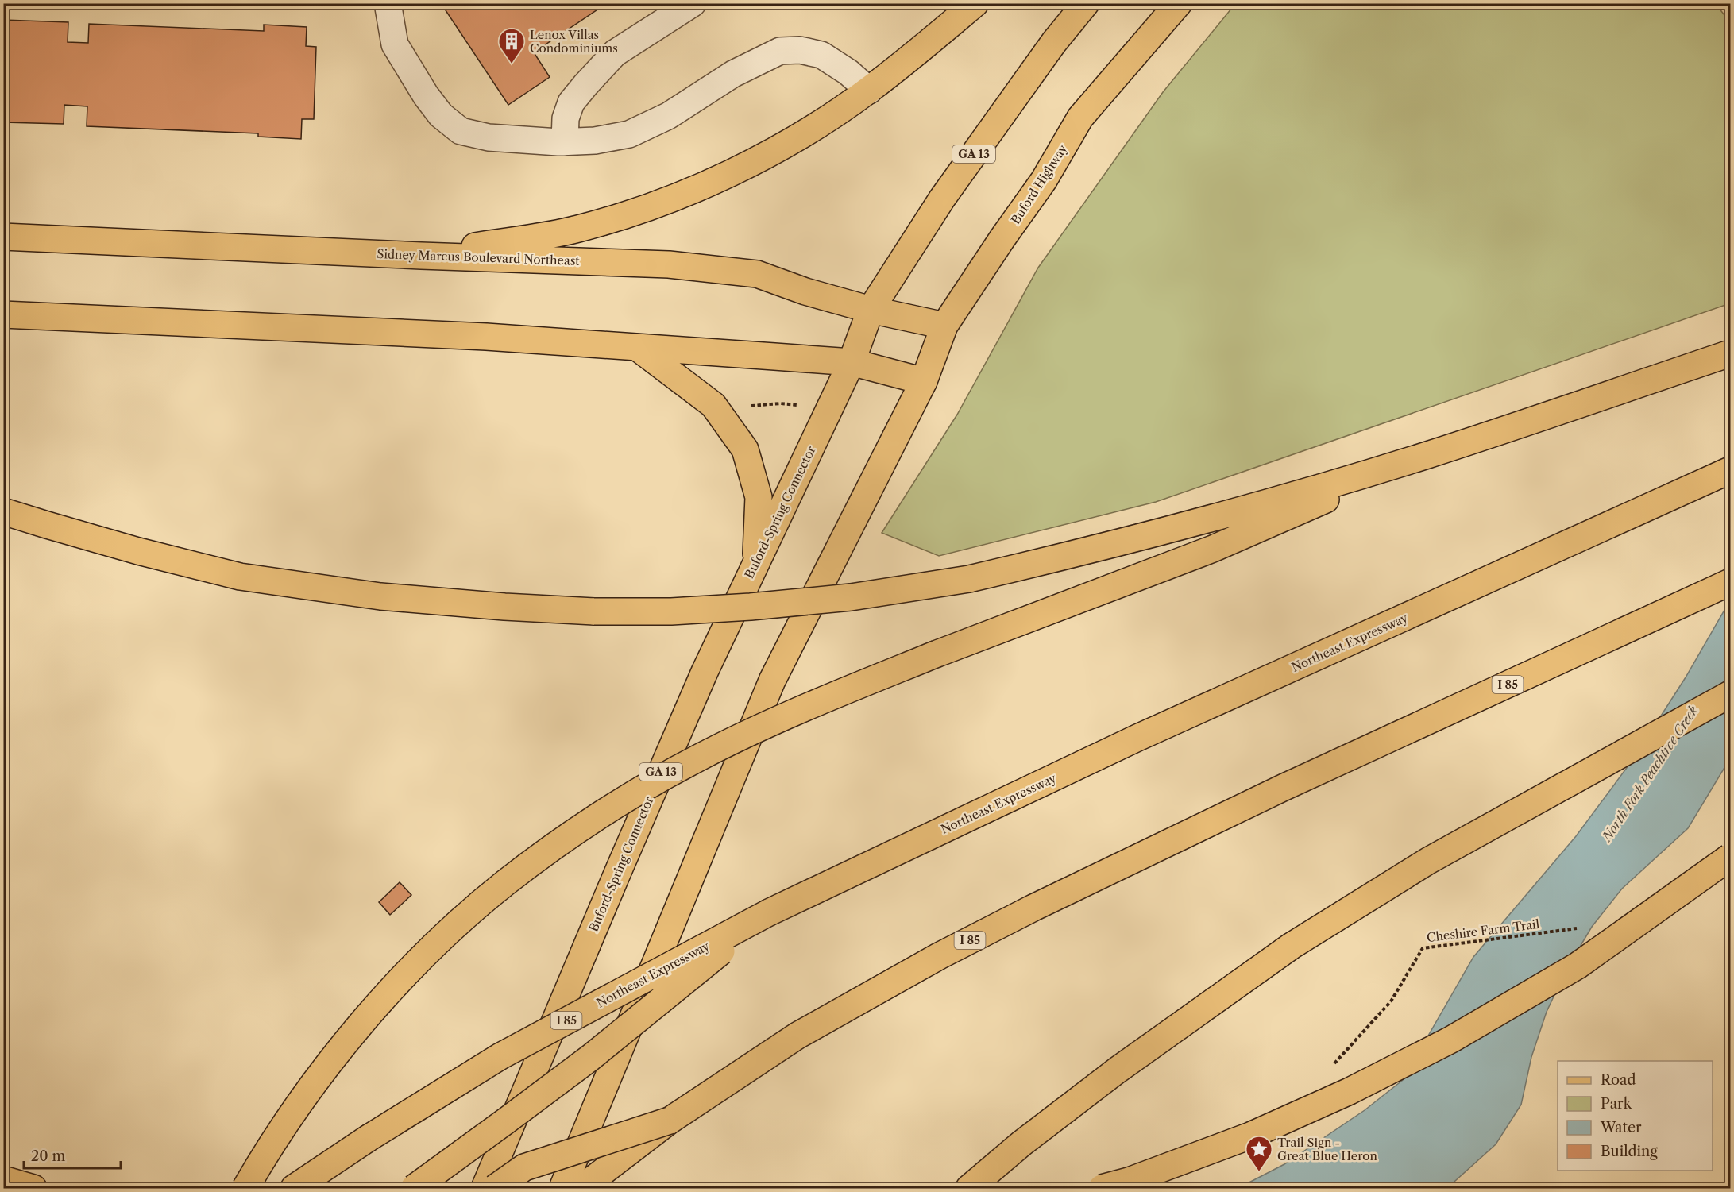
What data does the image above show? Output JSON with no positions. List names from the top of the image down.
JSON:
{
  "streets": {
    "main road": [
      "GA 13",
      "Buford Highway",
      "Sidney Marcus Boulevard Northeast",
      "Buford-Spring Connector",
      "Northeast Expressway",
      "I 85"
    ],
    "path": ["Cheshire Farm Trail"]
  },
  "crossings": [
    ["GA 13", "Sidney Marcus Boulevard Northeast"],
    ["GA 13", "Buford-Spring Connector"],
    ["Buford Highway", "Sidney Marcus Boulevard Northeast"]
  ],
  "water": ["North Fork Peachtree Creek"],
  "places": {
    "building": ["Lenox Villas Condominiums"],
    "place": ["Trail Sign - Great Blue Heron"]
  },
  "legend": [
    "Road",
    "Park",
    "Water",
    "Building"
  ],
  "scale_bar": "20 m"
}
